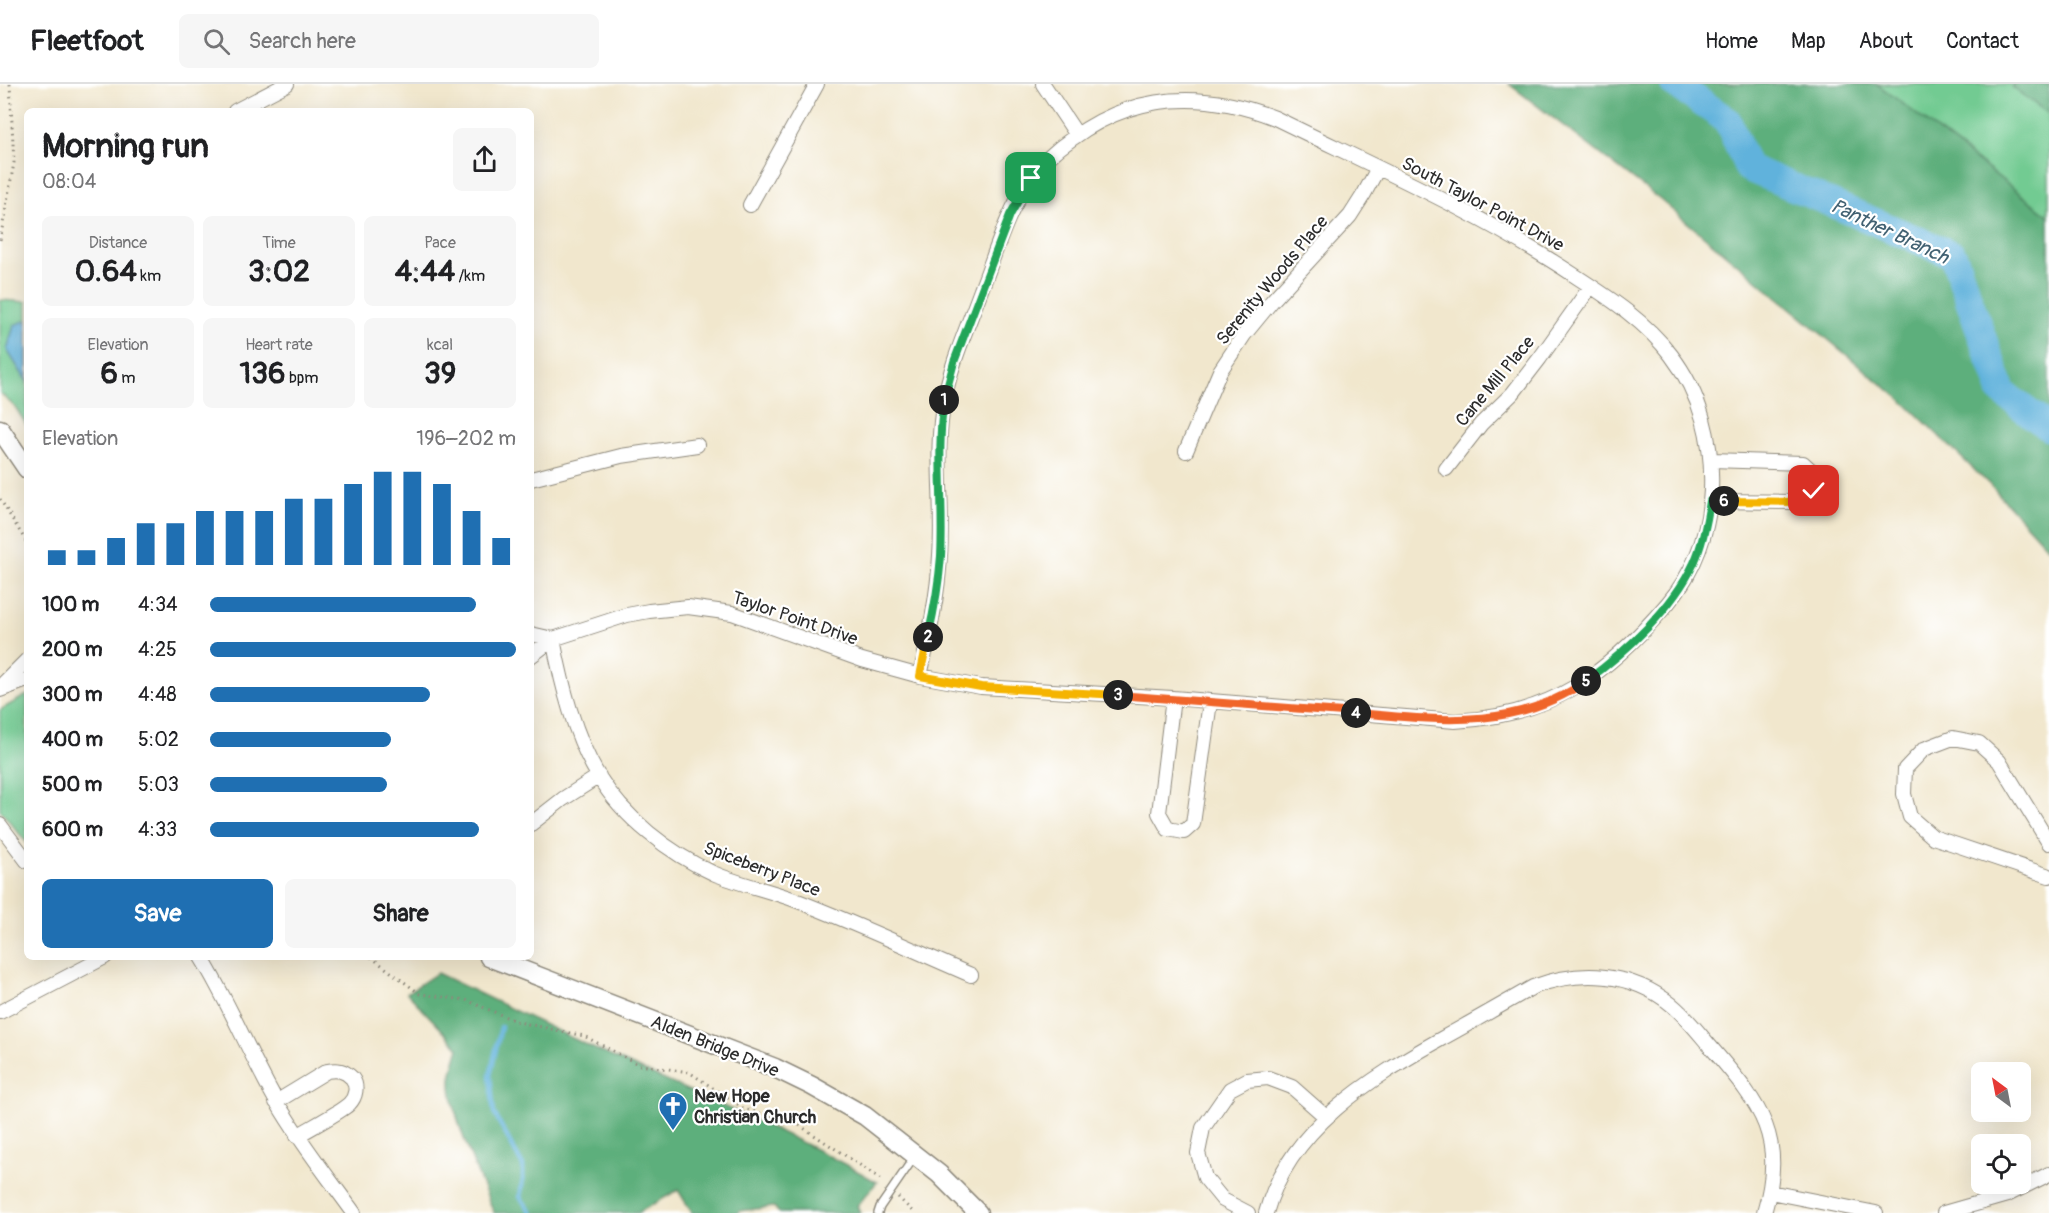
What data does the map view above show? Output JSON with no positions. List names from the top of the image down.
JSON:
{
  "streets": {
    "street": [
      "South Taylor Point Drive",
      "Serenity Woods Place",
      "Cane Mill Place",
      "Taylor Point Drive",
      "Spiceberry Place",
      "Alden Bridge Drive"
    ]
  },
  "crossings": [
    ["South Taylor Point Drive", "Serenity Woods Place"],
    ["South Taylor Point Drive", "Cane Mill Place"],
    ["South Taylor Point Drive", "Taylor Point Drive"],
    ["Taylor Point Drive", "Spiceberry Place"]
  ],
  "water": ["Panther Branch"],
  "places": {
    "church": ["New Hope Christian Church"]
  },
  "north": "top left",
  "page": {
    "header": "Fleetfoot",
    "search": "Search here",
    "nav": [
      "Home",
      "Map",
      "About",
      "Contact"
    ],
    "heading": ["Morning run", "08:04"],
    "stats": [
      ["Distance", "0.64 km"],
      ["Time", "3:02"],
      ["Pace", "4:44 /km"],
      ["Elevation", "6 m"],
      ["Heart rate", "136 bpm"],
      ["kcal", "39"]
    ],
    "pins": [
      "1",
      "6",
      "2",
      "5",
      "3",
      "4"
    ],
    "chart": ["Elevation", "196–202 m"],
    "list": [
      {
        "name": "100 m",
        "note": "4:34"
      },
      {
        "name": "200 m",
        "note": "4:25"
      },
      {
        "name": "300 m",
        "note": "4:48"
      },
      {
        "name": "400 m",
        "note": "5:02"
      },
      {
        "name": "500 m",
        "note": "5:03"
      },
      {
        "name": "600 m",
        "note": "4:33"
      }
    ],
    "buttons": ["Save", "Share"]
  }
}
